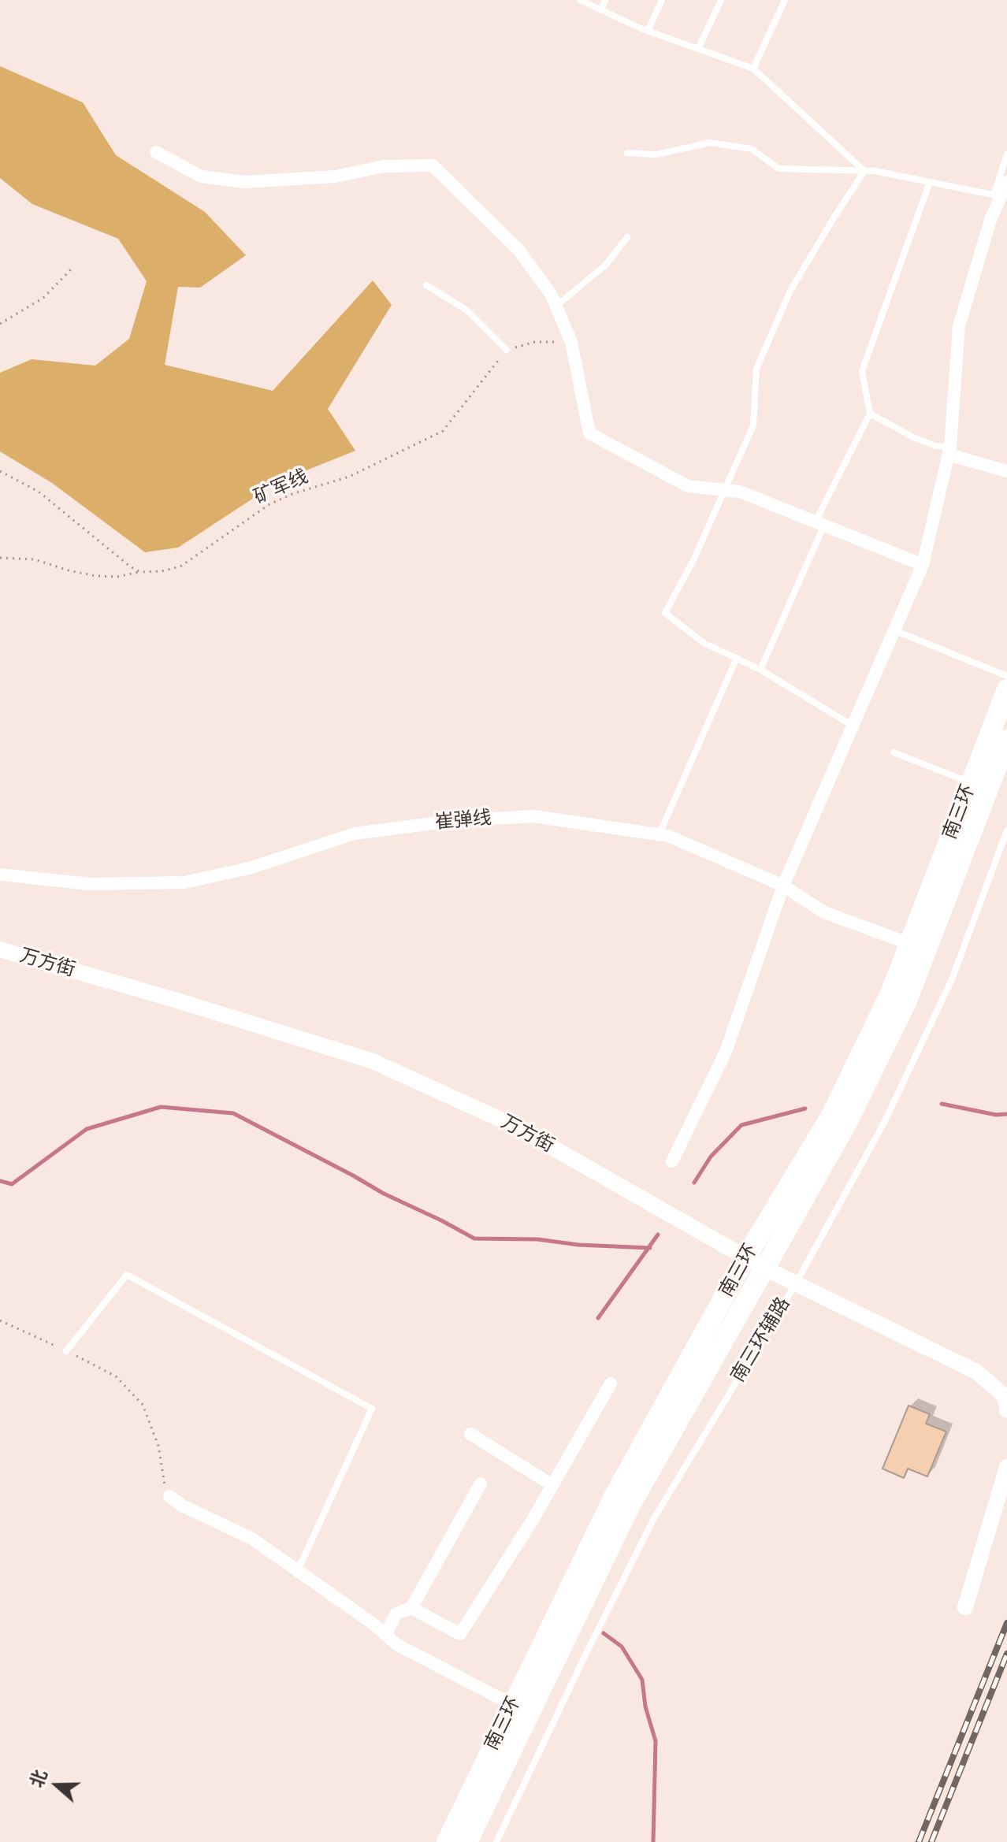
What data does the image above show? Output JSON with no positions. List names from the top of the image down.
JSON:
{
  "streets": {
    "main road": ["南三环"],
    "street": ["崔弹线", "万方街"],
    "lane": ["南三环辅路"],
    "path": ["矿军线"]
  },
  "crossings": [
    ["南三环", "崔弹线"],
    ["南三环", "万方街"],
    ["万方街", "南三环辅路"]
  ],
  "north": "left"
}
